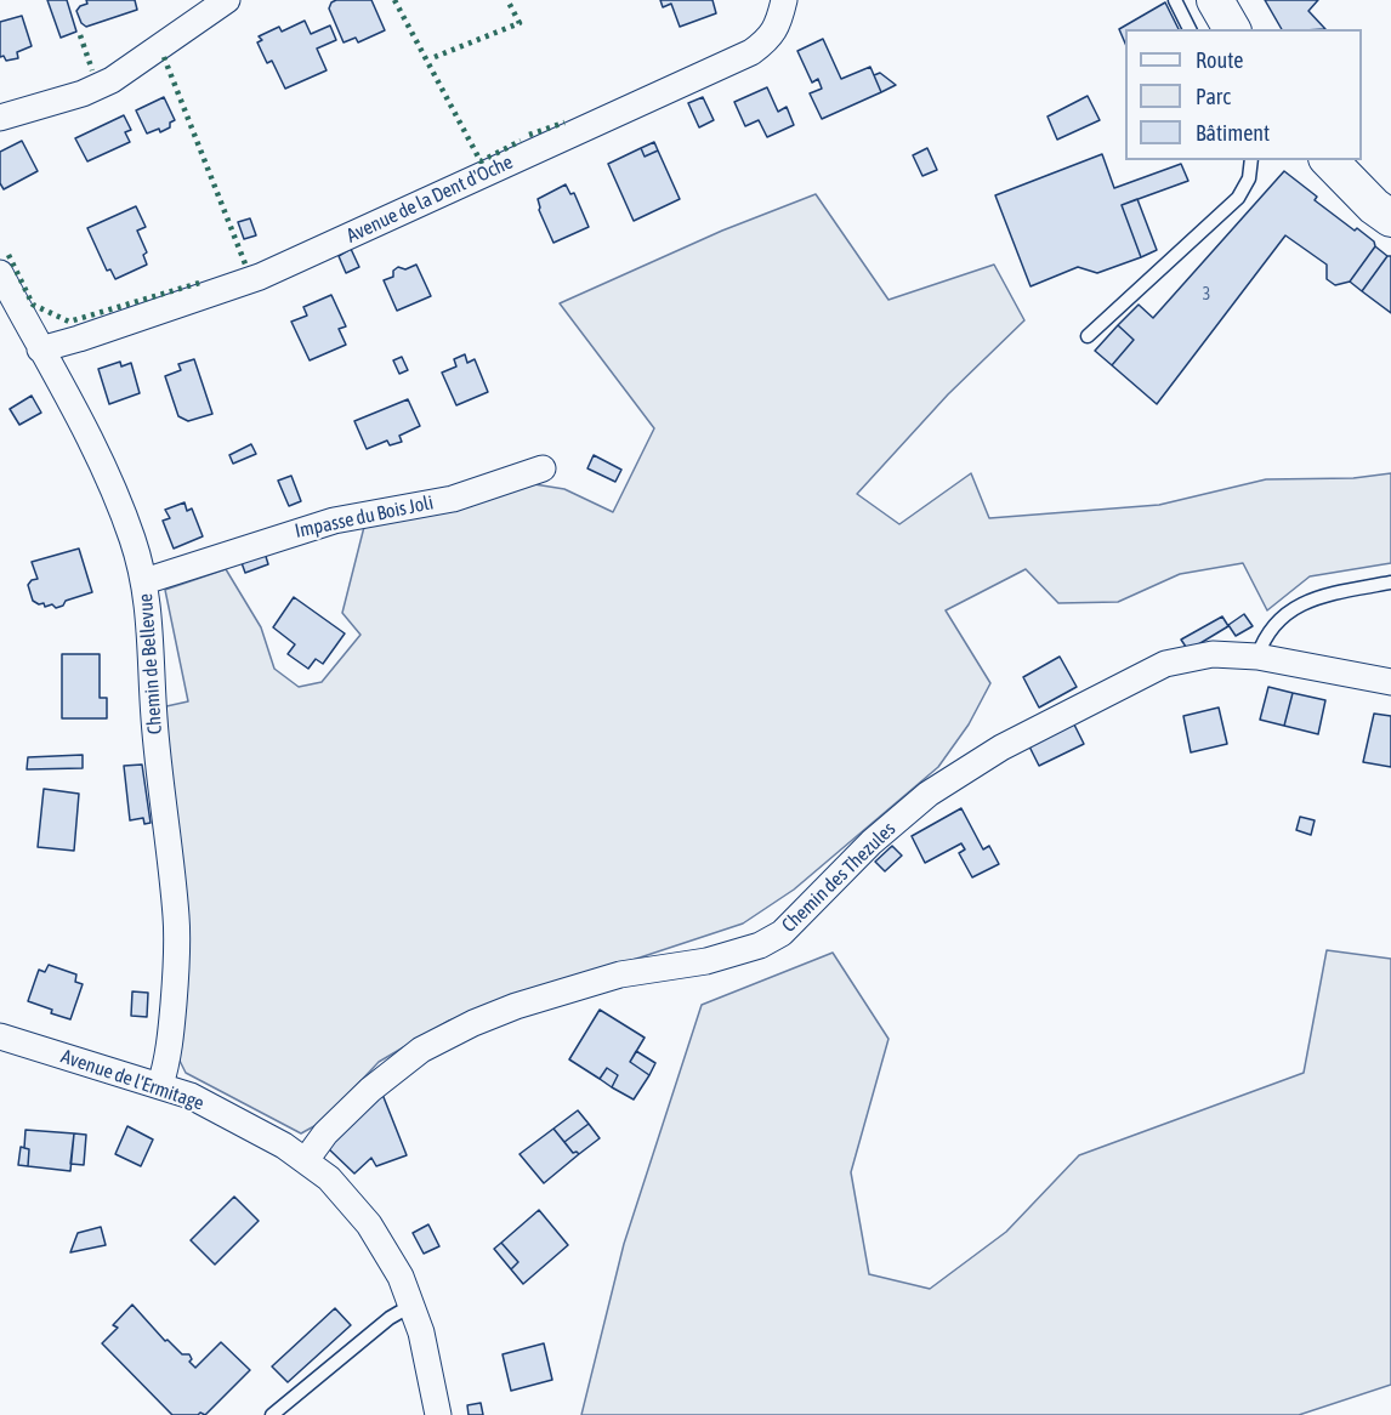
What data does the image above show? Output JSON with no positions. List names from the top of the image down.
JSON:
{
  "streets": {
    "street": [
      "Avenue de la Dent d'Oche",
      "Impasse du Bois Joli",
      "Chemin de Bellevue",
      "Chemin des Thezules",
      "Avenue de l'Ermitage"
    ]
  },
  "crossings": [
    ["Avenue de la Dent d'Oche", "Chemin de Bellevue"],
    ["Impasse du Bois Joli", "Chemin de Bellevue"],
    ["Chemin de Bellevue", "Avenue de l'Ermitage"],
    ["Chemin des Thezules", "Avenue de l'Ermitage"]
  ],
  "house_numbers": ["3"],
  "legend": ["Route", "Parc", "Bâtiment"]
}
